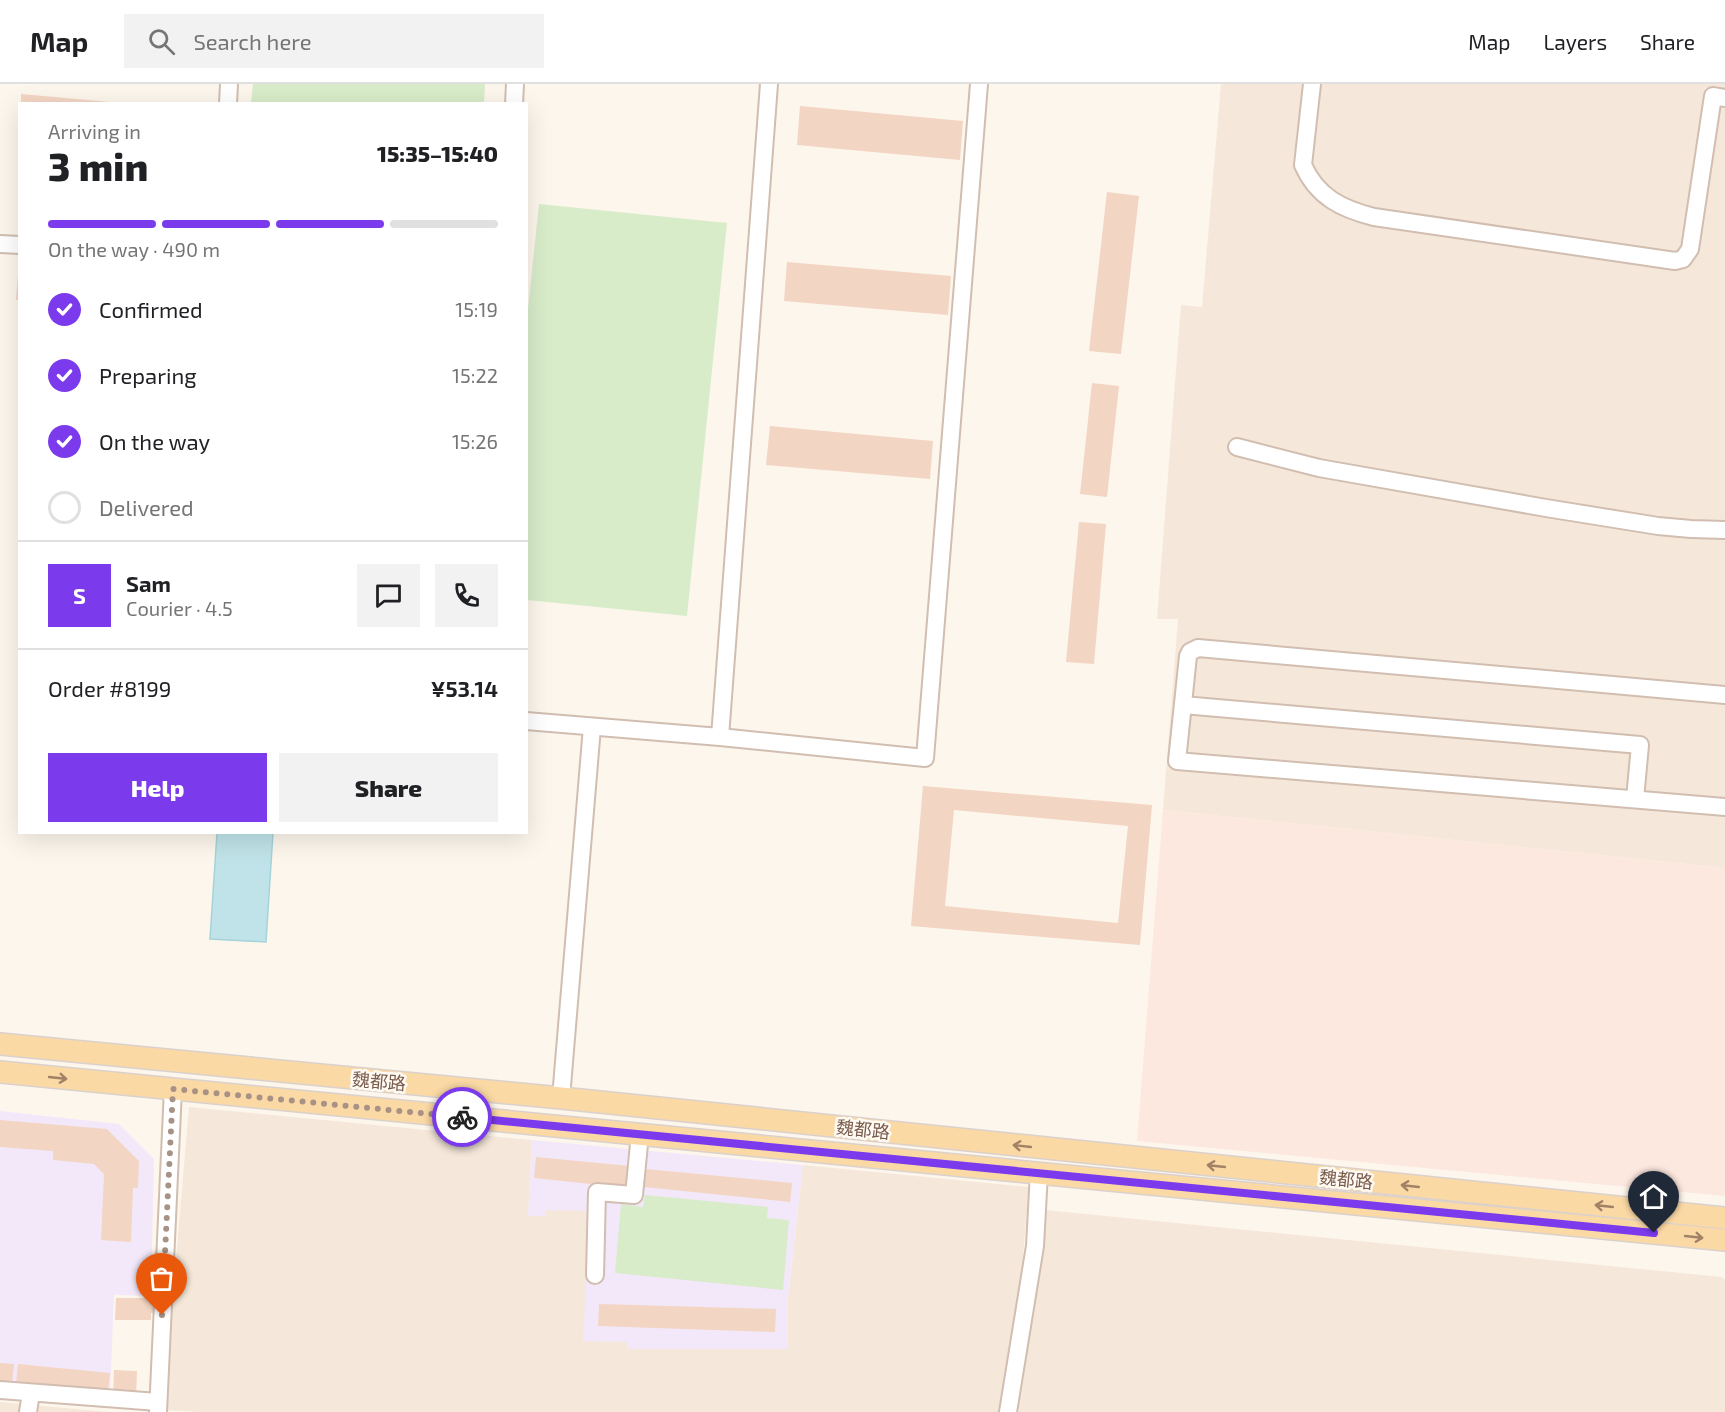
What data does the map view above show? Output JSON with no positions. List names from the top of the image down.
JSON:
{
  "streets": {
    "main road": ["魏都路"]
  },
  "page": {
    "header": "Map",
    "search": "Search here",
    "nav": ["Map", "Layers", "Share"],
    "heading": ["3 min", "Arriving in", "15:35–15:40"],
    "panel": [
      "Sam",
      "Courier · 4.5",
      "Order #8199",
      "¥53.14"
    ],
    "bar": "On the way · 490 m",
    "list": [
      ["Confirmed", "15:19"],
      ["Preparing", "15:22"],
      ["On the way", "15:26"],
      "Delivered"
    ],
    "round": "S",
    "buttons": ["Help", "Share"]
  }
}
